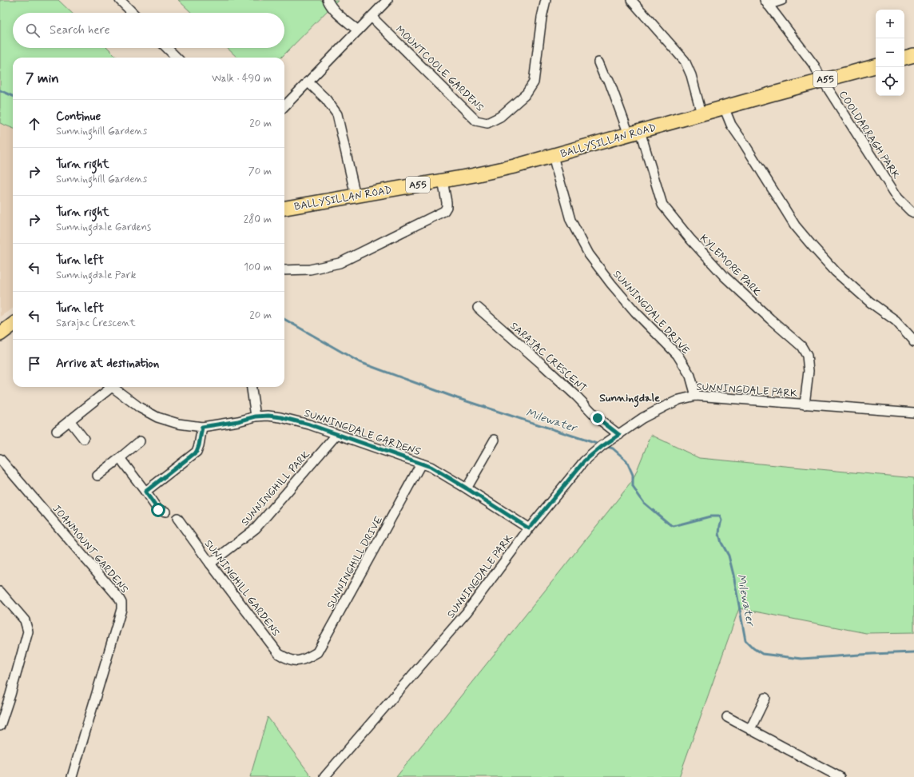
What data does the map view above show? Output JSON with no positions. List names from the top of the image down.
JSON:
{
  "streets": {
    "highway": ["A55", "BALLYSILLAN ROAD"],
    "street": [
      "MOUNTCOOLE GARDENS",
      "COOLDARRAGH PARK",
      "KYLEMORE PARK",
      "SUNNINGDALE DRIVE",
      "SARAJAC CRESCENT",
      "SUNNINGDALE PARK",
      "SUNNINGDALE GARDENS",
      "SUNNINGHILL PARK",
      "JOANMOUNT GARDENS",
      "SUNNINGHILL DRIVE",
      "SUNNINGHILL GARDENS"
    ]
  },
  "crossings": [
    ["A55", "COOLDARRAGH PARK"],
    ["A55", "BALLYSILLAN ROAD"],
    ["COOLDARRAGH PARK", "BALLYSILLAN ROAD"],
    ["BALLYSILLAN ROAD", "KYLEMORE PARK"],
    ["BALLYSILLAN ROAD", "SUNNINGDALE DRIVE"],
    ["KYLEMORE PARK", "SUNNINGDALE PARK"],
    ["SUNNINGDALE DRIVE", "SUNNINGDALE PARK"],
    ["SARAJAC CRESCENT", "SUNNINGDALE PARK"],
    ["SUNNINGDALE PARK", "SUNNINGDALE GARDENS"],
    ["SUNNINGDALE GARDENS", "SUNNINGHILL PARK"],
    ["SUNNINGDALE GARDENS", "SUNNINGHILL DRIVE"],
    ["SUNNINGHILL PARK", "SUNNINGHILL GARDENS"],
    ["SUNNINGHILL DRIVE", "SUNNINGHILL GARDENS"]
  ],
  "districts": ["Sunningdale"],
  "water": ["Milewater"],
  "page": {
    "map_buttons": ["+", "−"],
    "search": "Search here",
    "heading": ["7 min", "Walk · 490 m"],
    "list": [
      ["Continue", "Sunninghill Gardens", "20 m"],
      ["Turn right", "Sunninghill Gardens", "70 m"],
      ["Turn right", "Sunningdale Gardens", "280 m"],
      ["Turn left", "Sunningdale Park", "100 m"],
      ["Turn left", "Sarajac Crescent", "20 m"],
      "Arrive at destination"
    ]
  }
}
